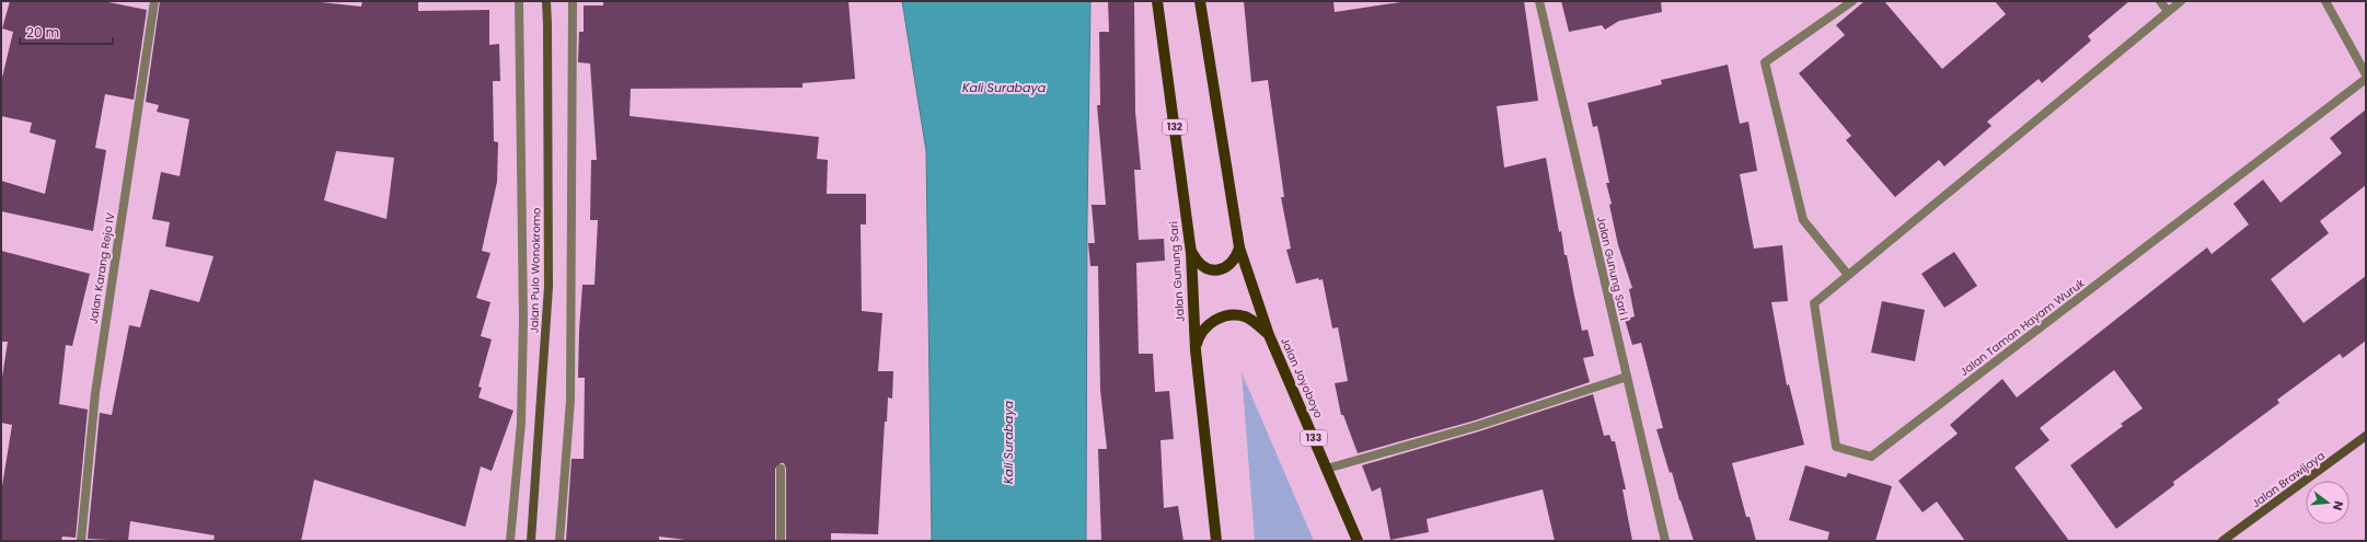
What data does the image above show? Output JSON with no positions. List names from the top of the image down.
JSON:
{
  "streets": {
    "main road": [
      "132",
      "Jalan Pulo Wonokromo",
      "Jalan Gunung Sari",
      "Jalan Joyoboyo",
      "133",
      "Jalan Brawijaya"
    ],
    "street": ["Jalan Karang Rejo IV", "Jalan Gunung Sari I", "Jalan Taman Hayam Wuruk"]
  },
  "water": ["Kali Surabaya"],
  "scale_bar": "20 m",
  "north": "right"
}
